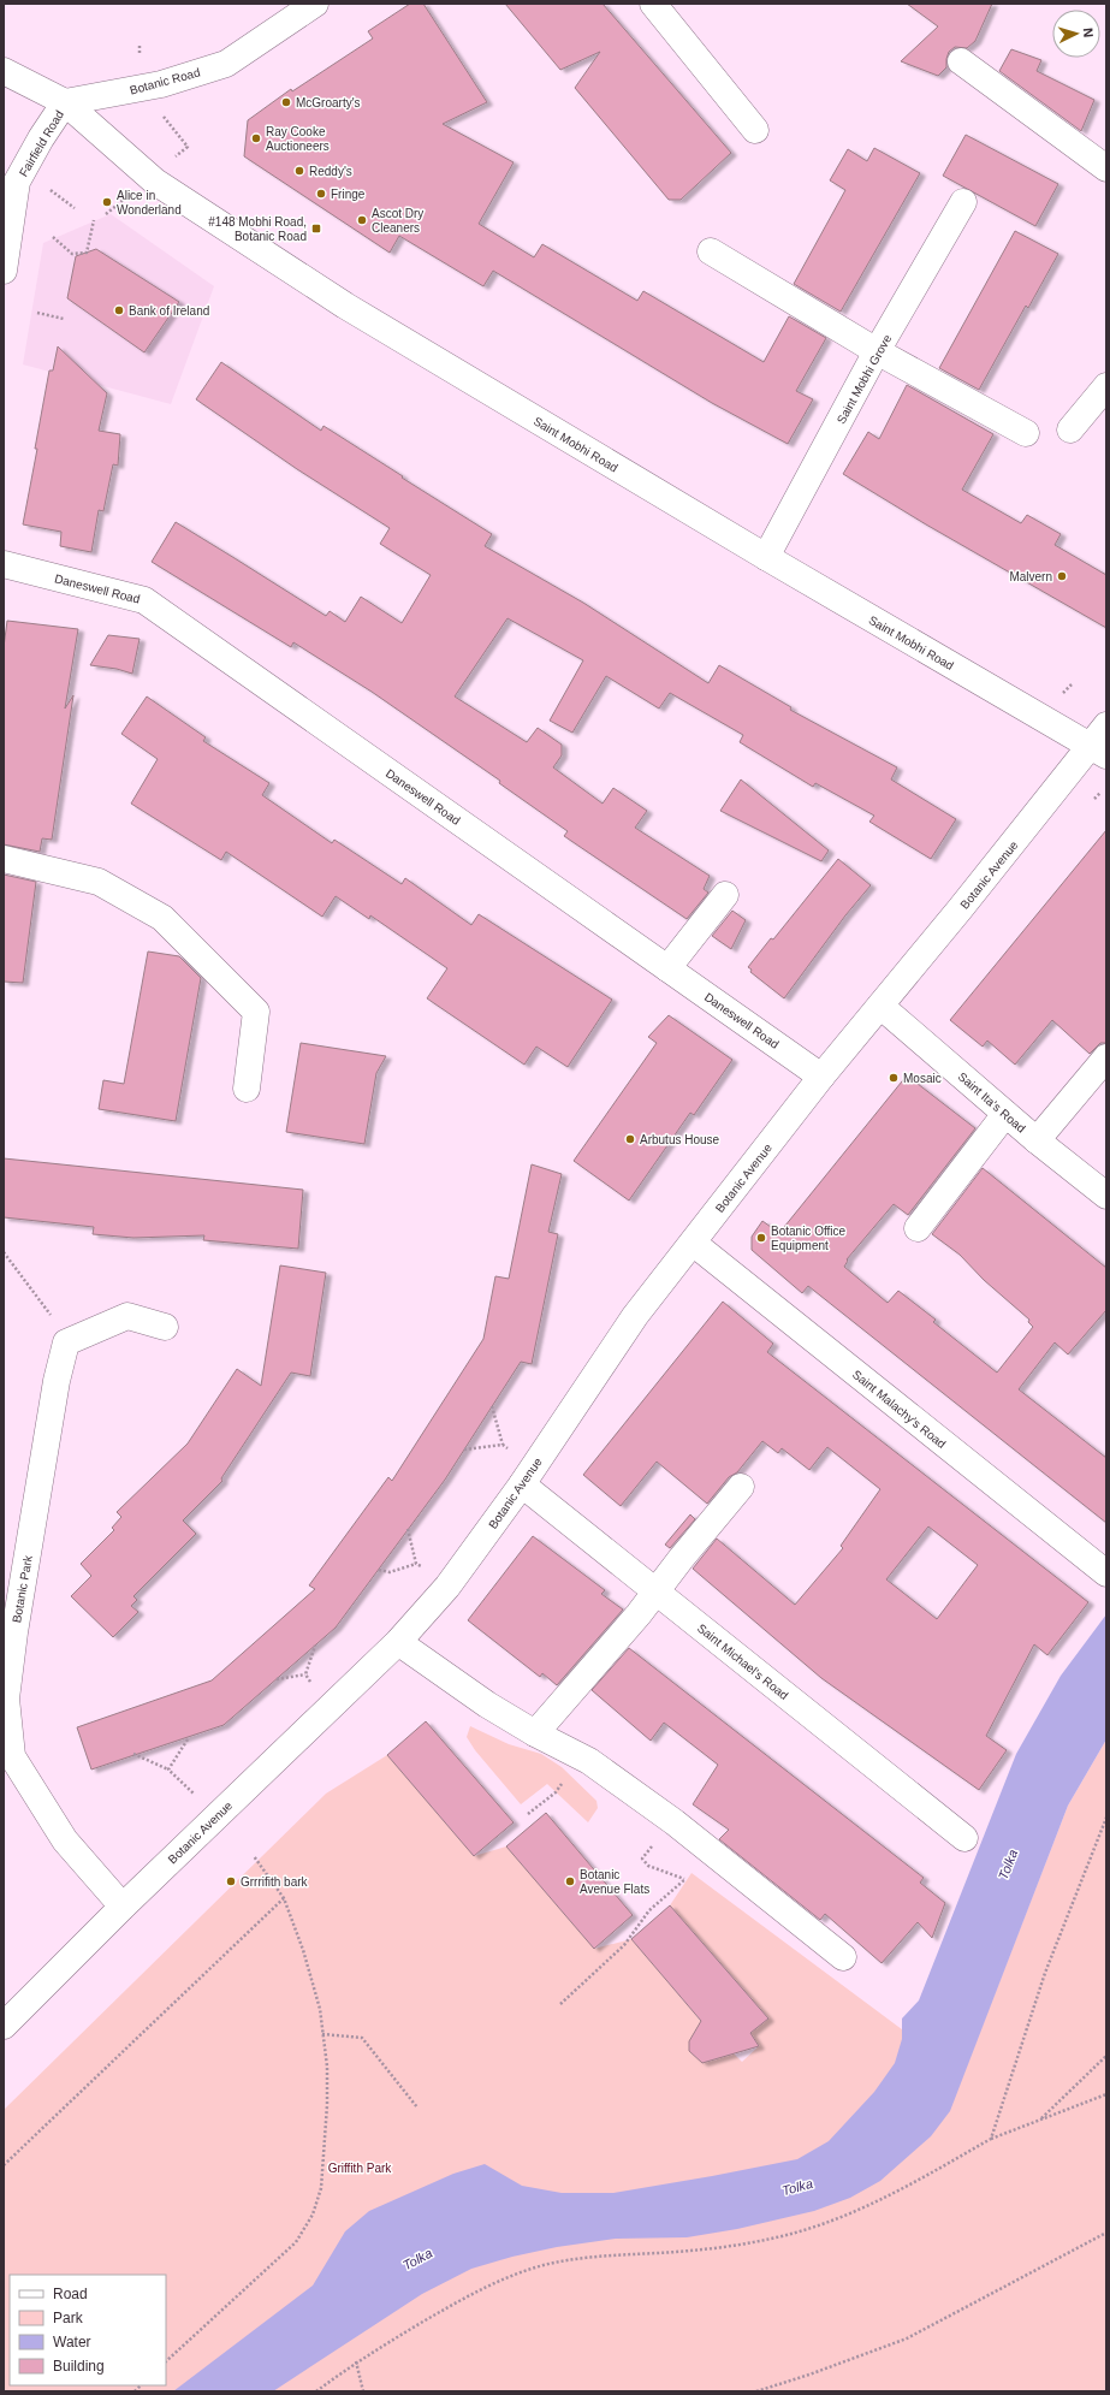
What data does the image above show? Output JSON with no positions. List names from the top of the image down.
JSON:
{
  "streets": {
    "street": [
      "Botanic Road",
      "Fairfield Road",
      "Saint Mobhi Grove",
      "Saint Mobhi Road",
      "Daneswell Road",
      "Botanic Avenue",
      "Saint Ita's Road",
      "Saint Malachy's Road",
      "Botanic Park",
      "Saint Michael's Road"
    ]
  },
  "crossings": [
    ["Botanic Road", "Fairfield Road"],
    ["Botanic Road", "Saint Mobhi Road"],
    ["Fairfield Road", "Saint Mobhi Road"],
    ["Saint Mobhi Grove", "Saint Mobhi Road"],
    ["Saint Mobhi Road", "Botanic Avenue"],
    ["Daneswell Road", "Botanic Avenue"],
    ["Botanic Avenue", "Saint Ita's Road"],
    ["Botanic Avenue", "Saint Malachy's Road"],
    ["Botanic Avenue", "Botanic Park"],
    ["Botanic Avenue", "Saint Michael's Road"]
  ],
  "water": ["Tolka"],
  "parks": ["Griffith Park"],
  "places": {
    "other": [
      "McGroarty's",
      "Ray Cooke Auctioneers",
      "Reddy's",
      "Fringe",
      "Alice in Wonderland",
      "Ascot Dry Cleaners",
      "Bank of Ireland",
      "Malvern",
      "Mosaic",
      "Arbutus House",
      "Botanic Office Equipment",
      "Grrrifith bark",
      "Botanic Avenue Flats"
    ],
    "transit": ["#148 Mobhi Road, Botanic Road"]
  },
  "legend": [
    "Road",
    "Park",
    "Water",
    "Building"
  ],
  "north": "right"
}
